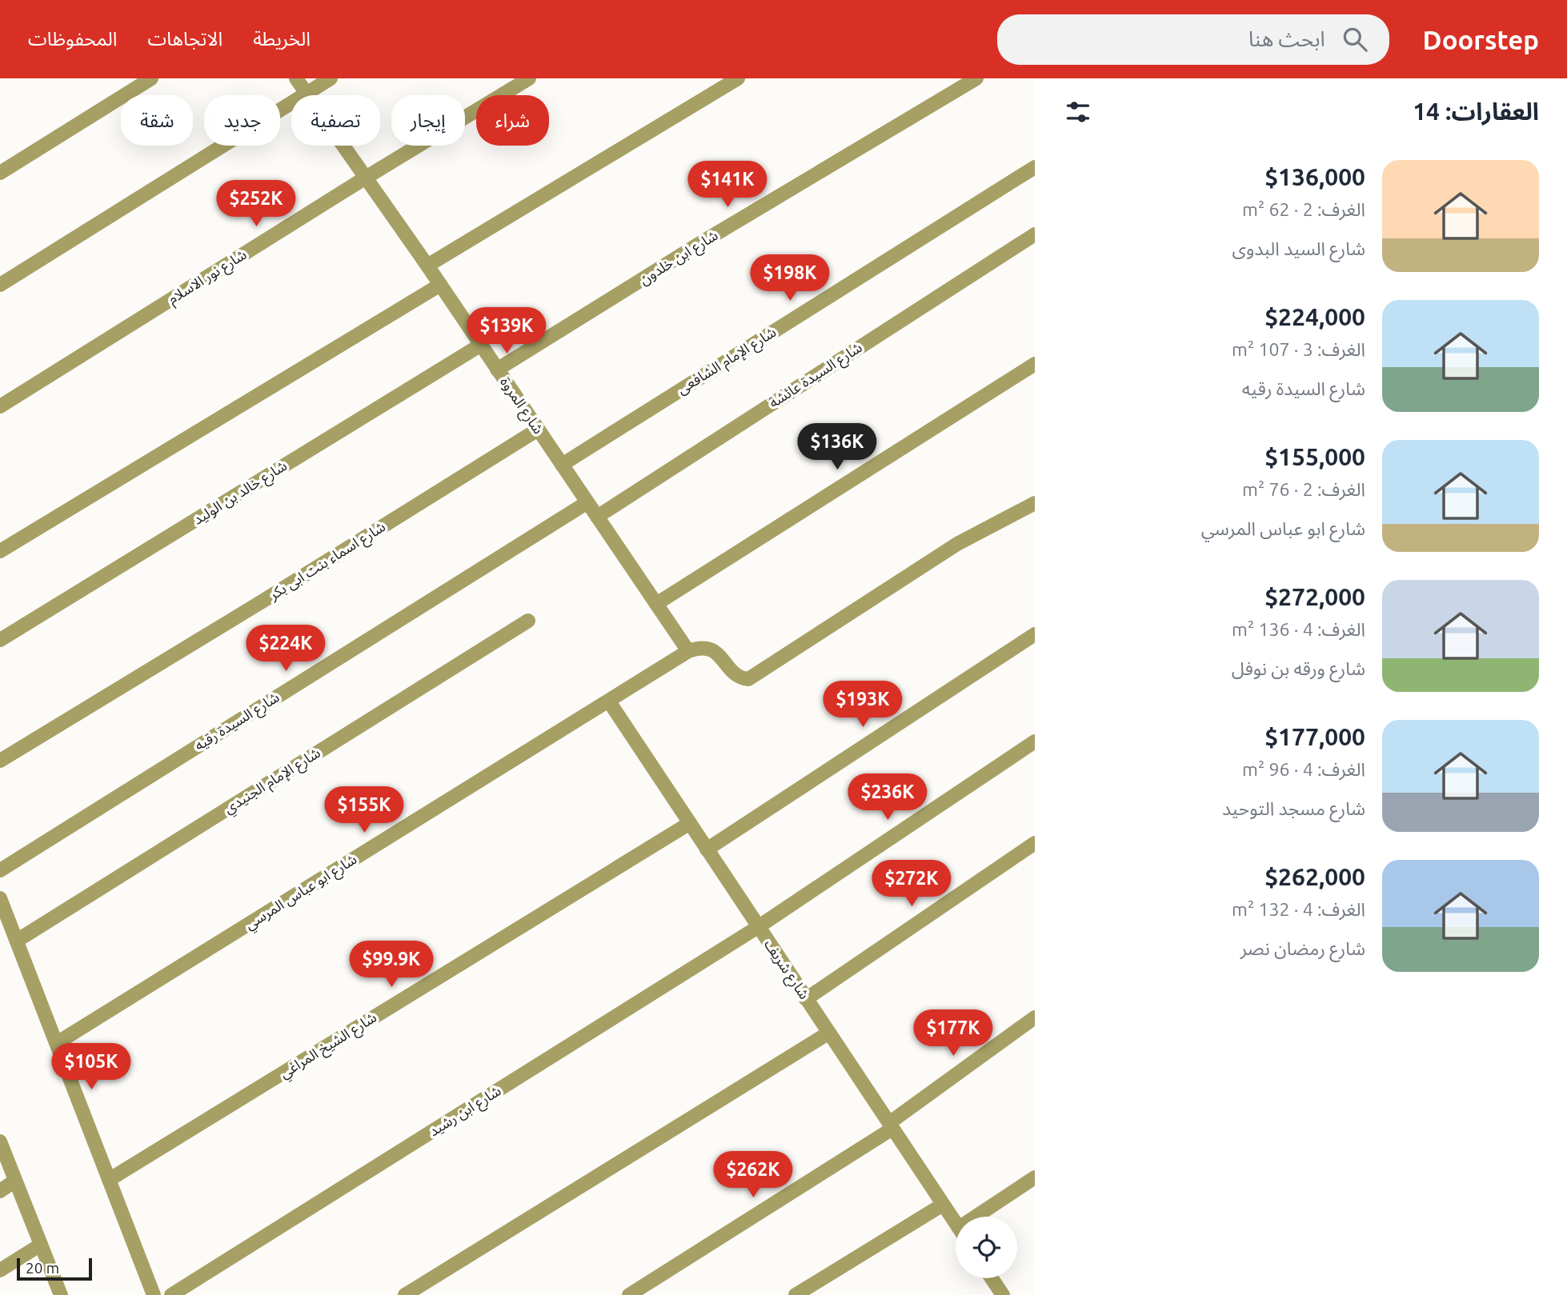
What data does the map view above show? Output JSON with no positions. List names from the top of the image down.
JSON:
{
  "streets": {
    "street": [
      "شارع ابن خلدون",
      "شارع نور الاسلام",
      "شارع الإمام الشافعى",
      "شارع السيدة عائشة",
      "شارع المروة",
      "شارع خالد بن الوليد",
      "شارع اسماء بنت ابى بكر",
      "شارع السيدة رقيه",
      "شارع الإمام الجنيدي",
      "شارع ابو عباس المرسي",
      "شارع شريف",
      "شارع الشيخ المراغي",
      "شارع ابن رشيد"
    ]
  },
  "crossings": [
    ["شارع ابن خلدون", "شارع المروة"],
    ["شارع نور الاسلام", "شارع المروة"],
    ["شارع الإمام الشافعى", "شارع المروة"],
    ["شارع السيدة عائشة", "شارع المروة"],
    ["شارع المروة", "شارع خالد بن الوليد"],
    ["شارع المروة", "شارع اسماء بنت ابى بكر"],
    ["شارع المروة", "شارع السيدة رقيه"],
    ["شارع المروة", "شارع ابو عباس المرسي"],
    ["شارع ابو عباس المرسي", "شارع شريف"],
    ["شارع شريف", "شارع الشيخ المراغي"],
    ["شارع شريف", "شارع ابن رشيد"]
  ],
  "scale_bar": "20 m",
  "page": {
    "header": "Doorstep",
    "search": "ابحث هنا",
    "nav": ["الخريطة", "الاتجاهات", "المحفوظات"],
    "heading": "العقارات: 14",
    "chip": [
      "شراء",
      "إيجار",
      "تصفية",
      "جديد",
      "شقة"
    ],
    "list": [
      {
        "name": "$136,000",
        "note": "الغرف: 2 · 62 m² · شارع السيد البدوى"
      },
      {
        "name": "$224,000",
        "note": "الغرف: 3 · 107 m² · شارع السيدة رقيه"
      },
      {
        "name": "$155,000",
        "note": "الغرف: 2 · 76 m² · شارع ابو عباس المرسي"
      },
      {
        "name": "$272,000",
        "note": "الغرف: 4 · 136 m² · شارع ورقه بن نوفل"
      },
      {
        "name": "$177,000",
        "note": "الغرف: 4 · 96 m² · شارع مسجد التوحيد"
      },
      {
        "name": "$262,000",
        "note": "الغرف: 4 · 132 m² · شارع رمضان نصر"
      }
    ],
    "price": [
      "$141K",
      "$252K",
      "$198K",
      "$139K",
      "$136K",
      "$224K",
      "$193K",
      "$236K",
      "$155K",
      "$272K",
      "$99.9K",
      "$177K",
      "$105K",
      "$262K"
    ],
    "scale": "20 m"
  }
}
